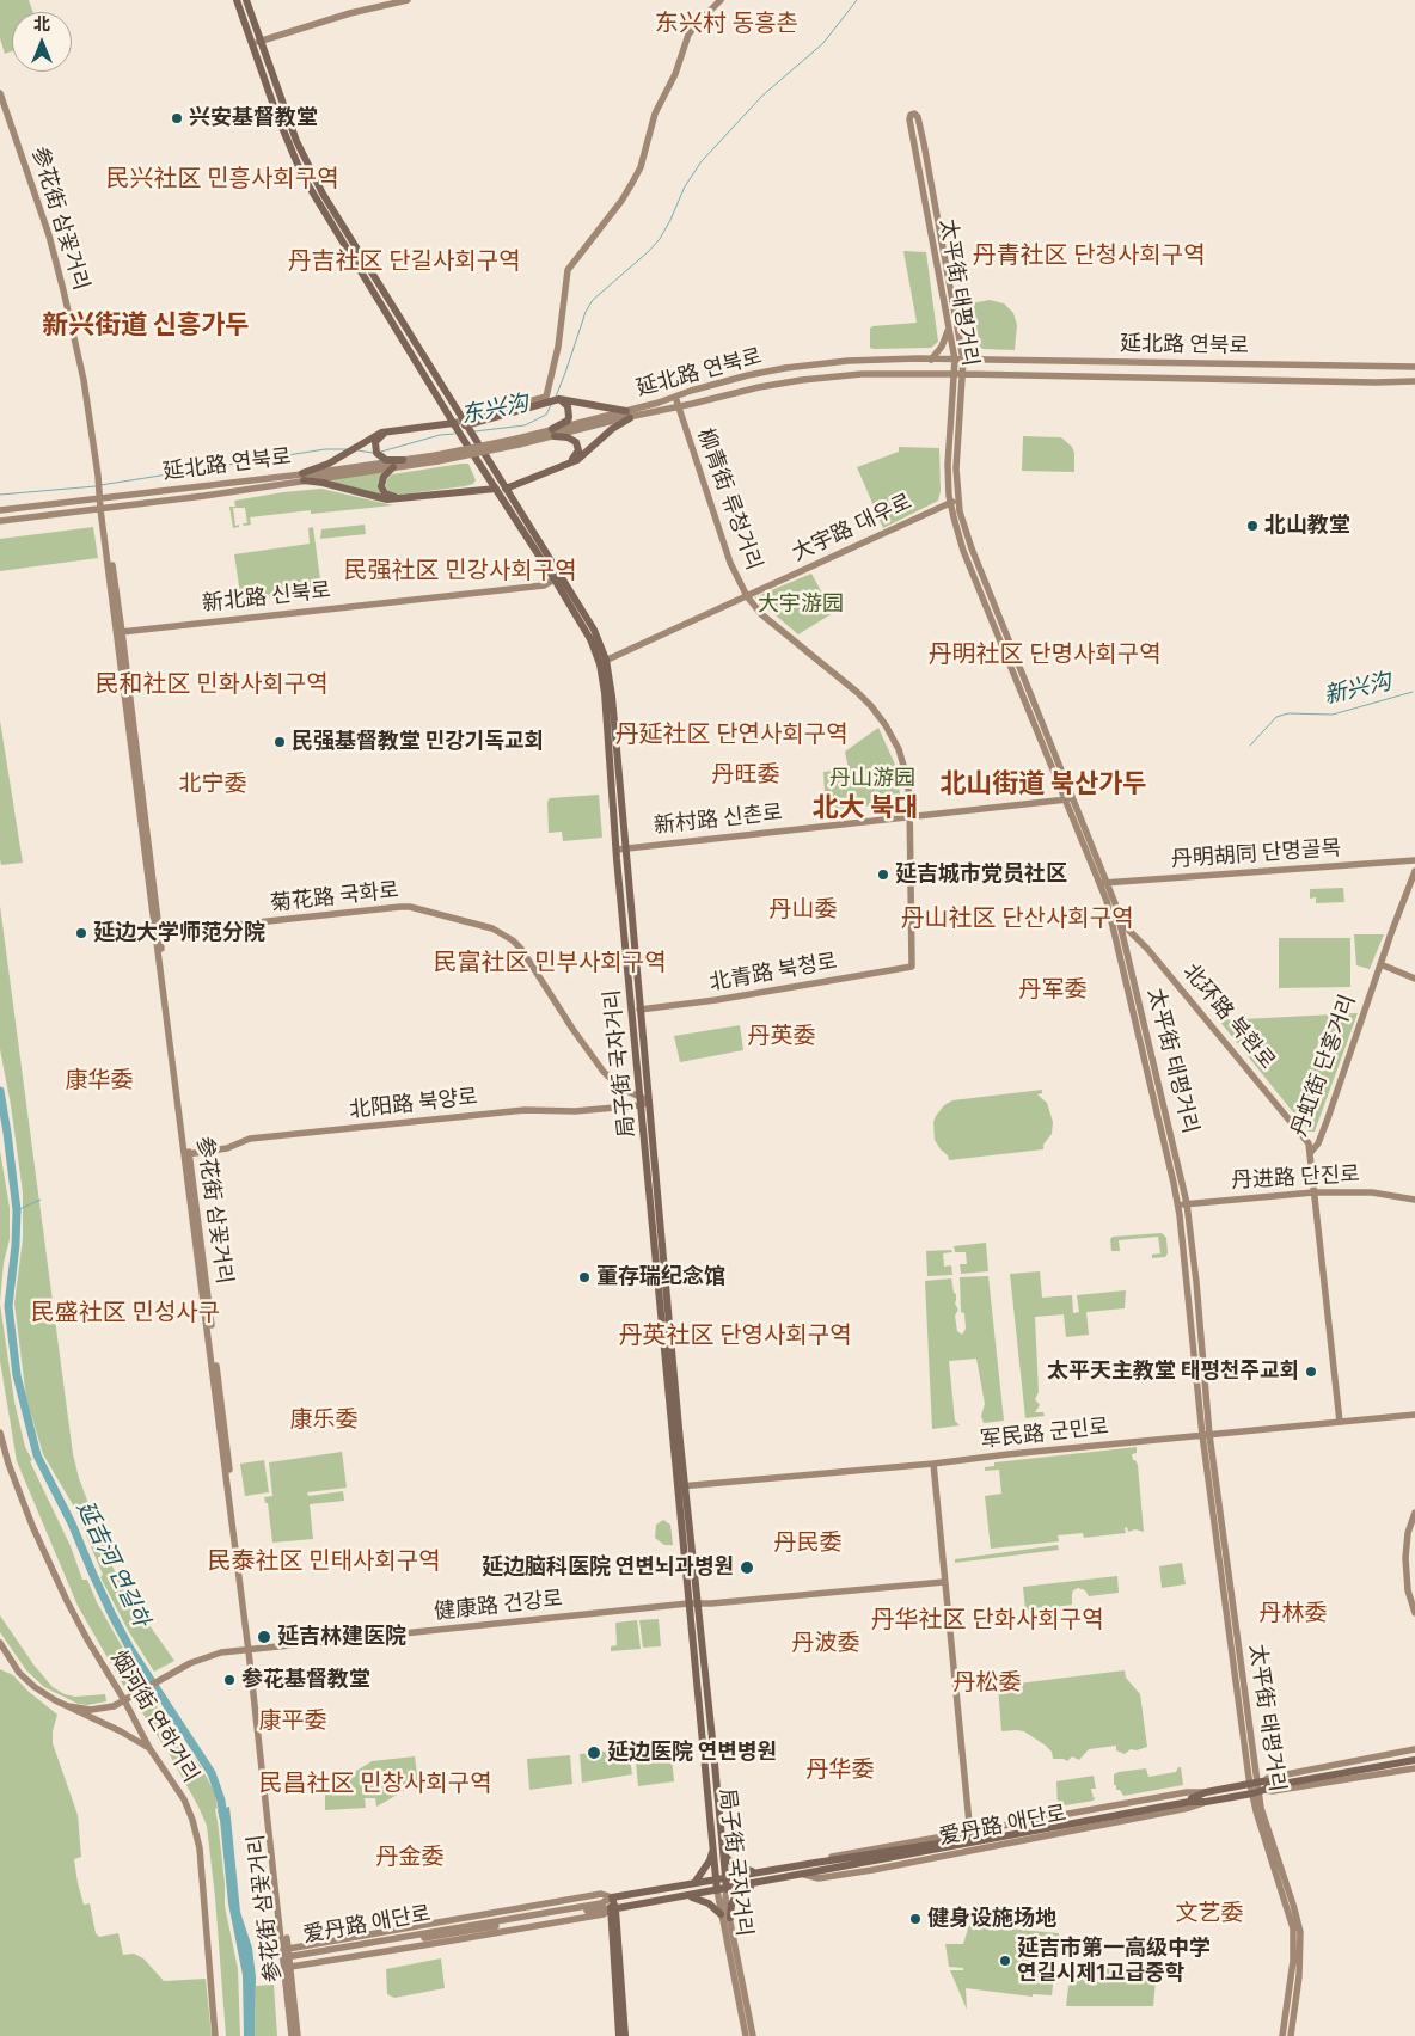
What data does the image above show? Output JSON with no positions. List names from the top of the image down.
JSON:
{
  "streets": {
    "main road": ["局子街 국자거리", "爱丹路 애단로"],
    "street": [
      "参花街 삼꽃거리",
      "太平街 태평거리",
      "延北路 연북로",
      "柳青街 류청거리",
      "大宇路 대우로",
      "新北路 신북로",
      "新村路 신촌로",
      "丹明胡同 단명골목",
      "菊花路 국화로",
      "北青路 북청로",
      "北环路 북환로",
      "丹虹街 단홍거리",
      "北阳路 북양로",
      "丹进路 단진로",
      "军民路 군민로",
      "健康路 건강로",
      "烟河街 연하거리"
    ]
  },
  "crossings": [
    ["参花街 삼꽃거리", "延北路 연북로"],
    ["参花街 삼꽃거리", "新北路 신북로"],
    ["参花街 삼꽃거리", "菊花路 국화로"],
    ["参花街 삼꽃거리", "北阳路 북양로"],
    ["参花街 삼꽃거리", "健康路 건강로"],
    ["参花街 삼꽃거리", "爱丹路 애단로"],
    ["太平街 태평거리", "延北路 연북로"],
    ["太平街 태평거리", "大宇路 대우로"],
    ["太平街 태평거리", "新村路 신촌로"],
    ["太平街 태평거리", "丹明胡同 단명골목"],
    ["太平街 태평거리", "北环路 북환로"],
    ["太平街 태평거리", "丹进路 단진로"],
    ["太平街 태평거리", "军民路 군민로"],
    ["太平街 태평거리", "爱丹路 애단로"],
    ["延北路 연북로", "柳青街 류청거리"],
    ["柳青街 류청거리", "大宇路 대우로"],
    ["柳青街 류청거리", "新村路 신촌로"],
    ["柳青街 류청거리", "北青路 북청로"],
    ["大宇路 대우로", "局子街 국자거리"],
    ["新北路 신북로", "局子街 국자거리"],
    ["新村路 신촌로", "局子街 국자거리"],
    ["菊花路 국화로", "局子街 국자거리"],
    ["菊花路 국화로", "北阳路 북양로"],
    ["北青路 북청로", "局子街 국자거리"],
    ["北环路 북환로", "丹虹街 단홍거리"],
    ["局子街 국자거리", "北阳路 북양로"],
    ["局子街 국자거리", "军民路 군민로"],
    ["局子街 국자거리", "健康路 건강로"],
    ["局子街 국자거리", "爱丹路 애단로"],
    ["丹虹街 단홍거리", "丹进路 단진로"],
    ["丹虹街 단홍거리", "军民路 군민로"],
    ["健康路 건강로", "烟河街 연하거리"]
  ],
  "districts": [
    "东兴村 동흥촌",
    "民兴社区 민흥사회구역",
    "丹青社区 단청사회구역",
    "丹吉社区 단길사회구역",
    "新兴街道 신흥가두",
    "民强社区 민강사회구역",
    "丹明社区 단명사회구역",
    "民和社区 민화사회구역",
    "丹延社区 단연사회구역",
    "丹旺委",
    "北宁委",
    "北山街道 북산가두",
    "北大 북대",
    "丹山委",
    "丹山社区 단산사회구역",
    "民富社区 민부사회구역",
    "丹军委",
    "丹英委",
    "康华委",
    "民盛社区 민성사구",
    "丹英社区 단영사회구역",
    "康乐委",
    "丹民委",
    "民泰社区 민태사회구역",
    "丹林委",
    "丹华社区 단화사회구역",
    "丹波委",
    "丹松委",
    "康平委",
    "丹华委",
    "民昌社区 민창사회구역",
    "丹金委",
    "文艺委"
  ],
  "water": ["东兴沟", "新兴沟", "延吉河 연길하"],
  "parks": ["大宇游园", "丹山游园"],
  "places": [
    "兴安基督教堂",
    "北山教堂",
    "民强基督教堂 민강기독교회",
    "延吉城市党员社区",
    "延边大学师范分院",
    "董存瑞纪念馆",
    "太平天主教堂 태평천주교회",
    "延边脑科医院 연변뇌과병원",
    "延吉林建医院",
    "参花基督教堂",
    "延边医院 연변병원",
    "健身设施场地",
    "延吉市第一高级中学 연길시제1고급중학"
  ],
  "north": "top"
}
